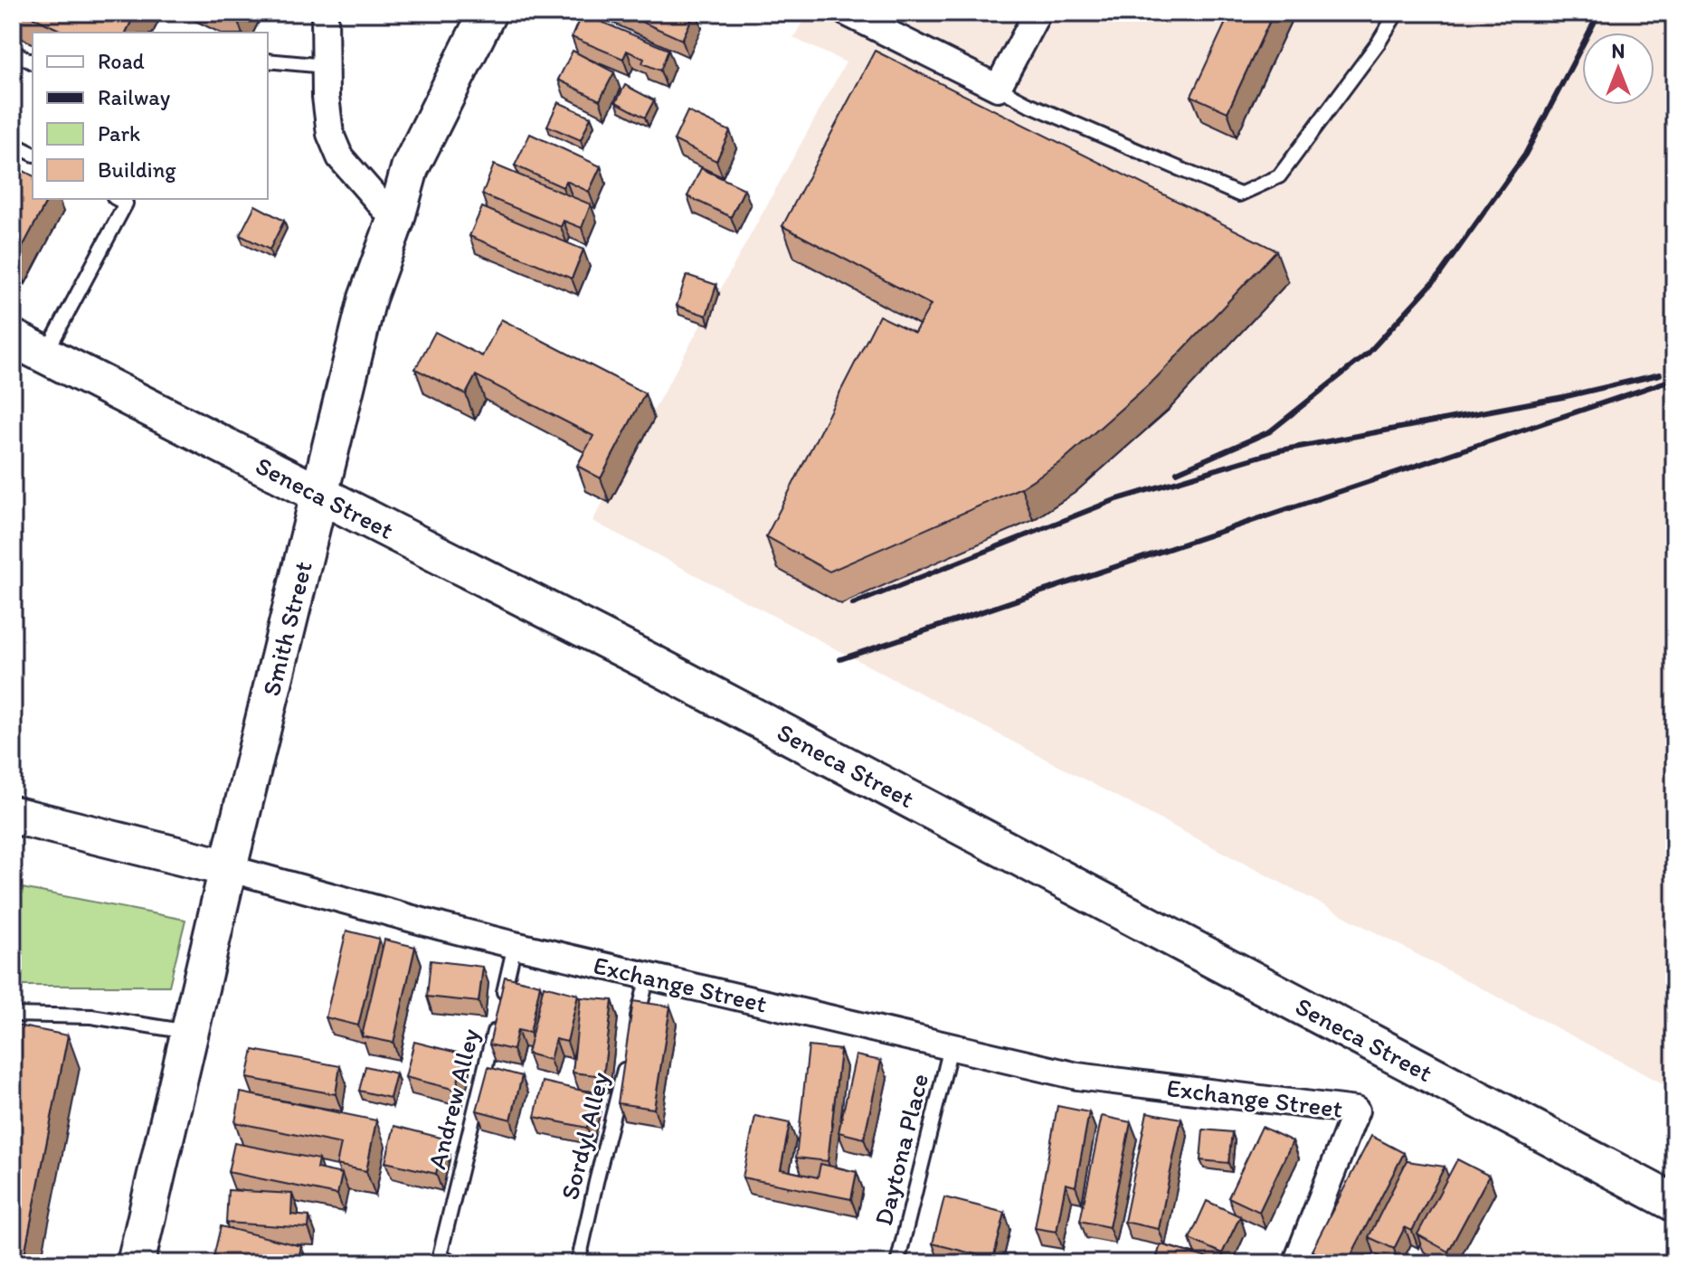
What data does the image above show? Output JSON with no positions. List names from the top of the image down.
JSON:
{
  "streets": {
    "main road": ["Seneca Street", "Smith Street", "Exchange Street"],
    "lane": ["Andrew Alley", "Sordyl Alley", "Daytona Place"]
  },
  "crossings": [
    ["Seneca Street", "Smith Street"],
    ["Smith Street", "Exchange Street"],
    ["Exchange Street", "Andrew Alley"],
    ["Exchange Street", "Daytona Place"]
  ],
  "legend": [
    "Road",
    "Railway",
    "Park",
    "Building"
  ],
  "north": "top"
}
